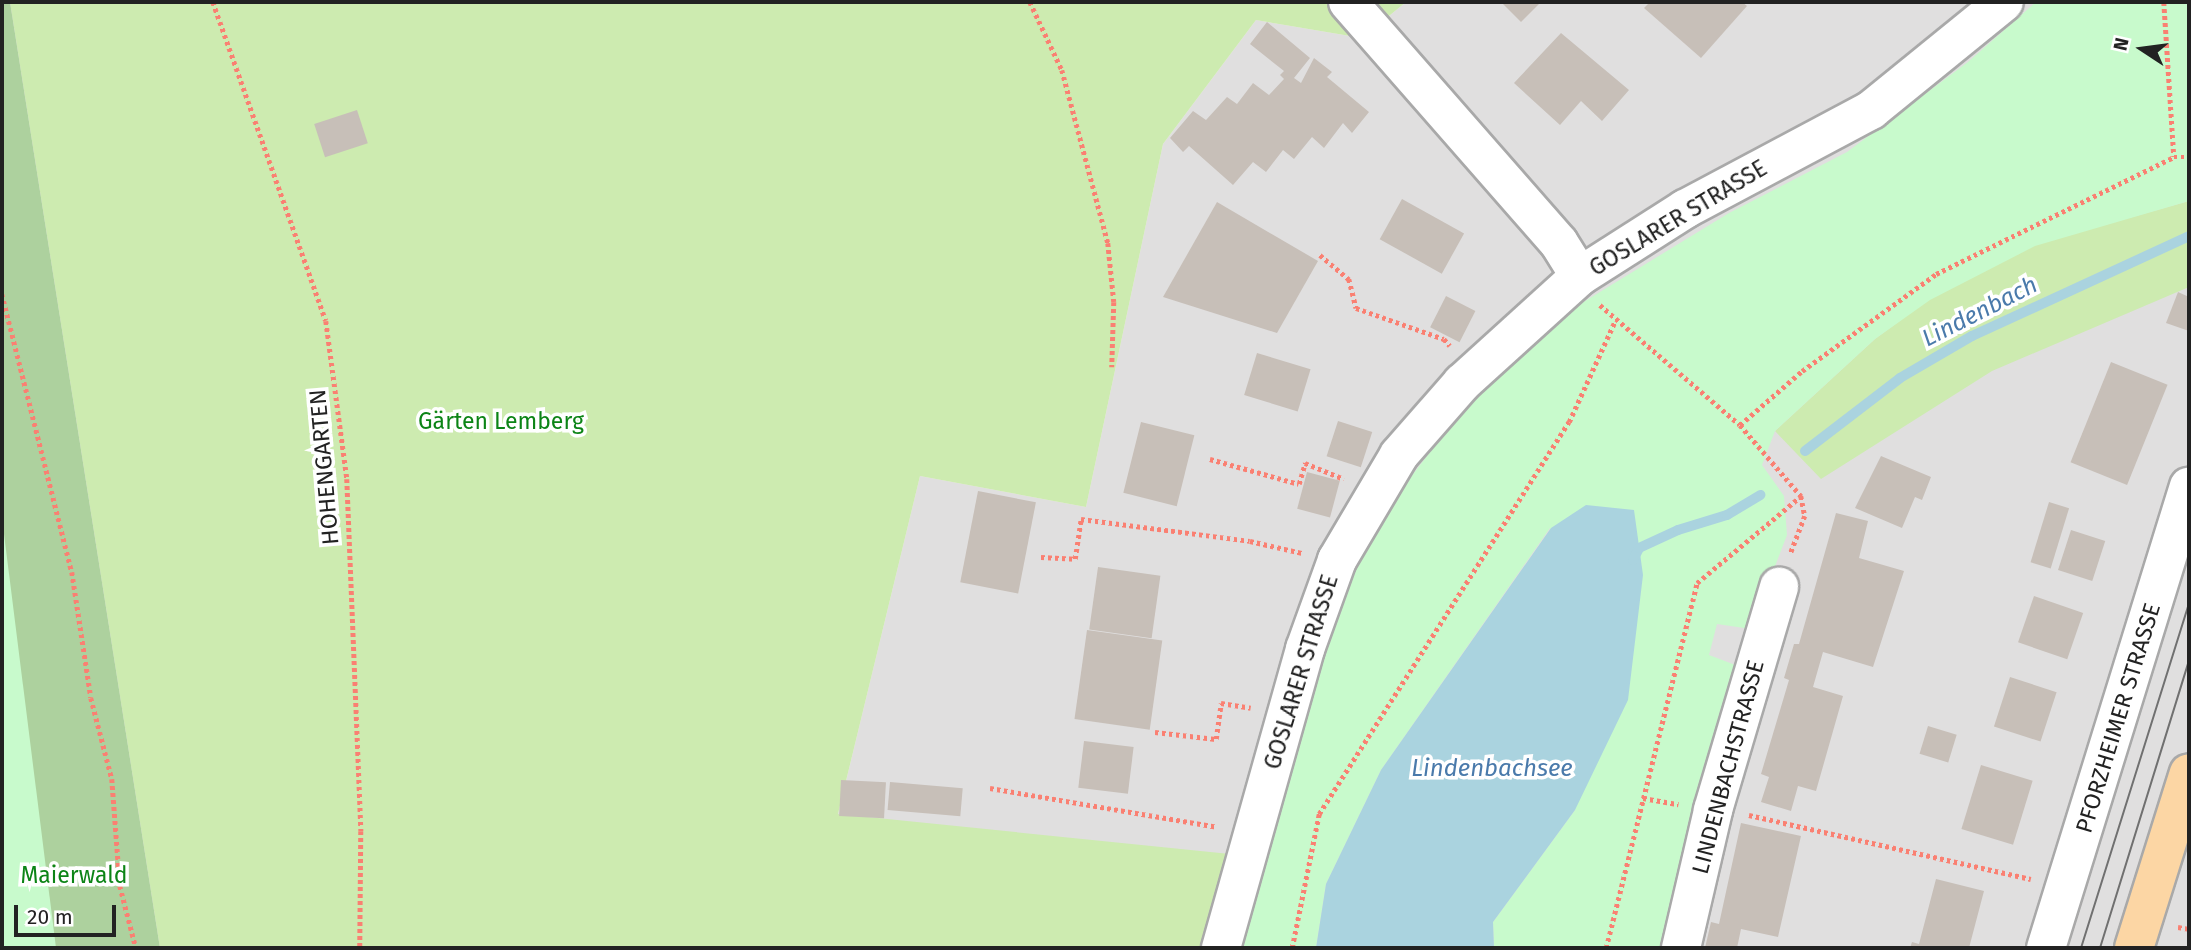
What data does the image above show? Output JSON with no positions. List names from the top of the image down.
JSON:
{
  "streets": {
    "street": ["GOSLARER STRASSE", "PFORZHEIMER STRASSE", "LINDENBACHSTRASSE"],
    "path": ["HOHENGARTEN"]
  },
  "water": ["Lindenbach", "Lindenbachsee"],
  "parks": ["Gärten Lemberg", "Maierwald"],
  "scale_bar": "20 m",
  "north": "left"
}
